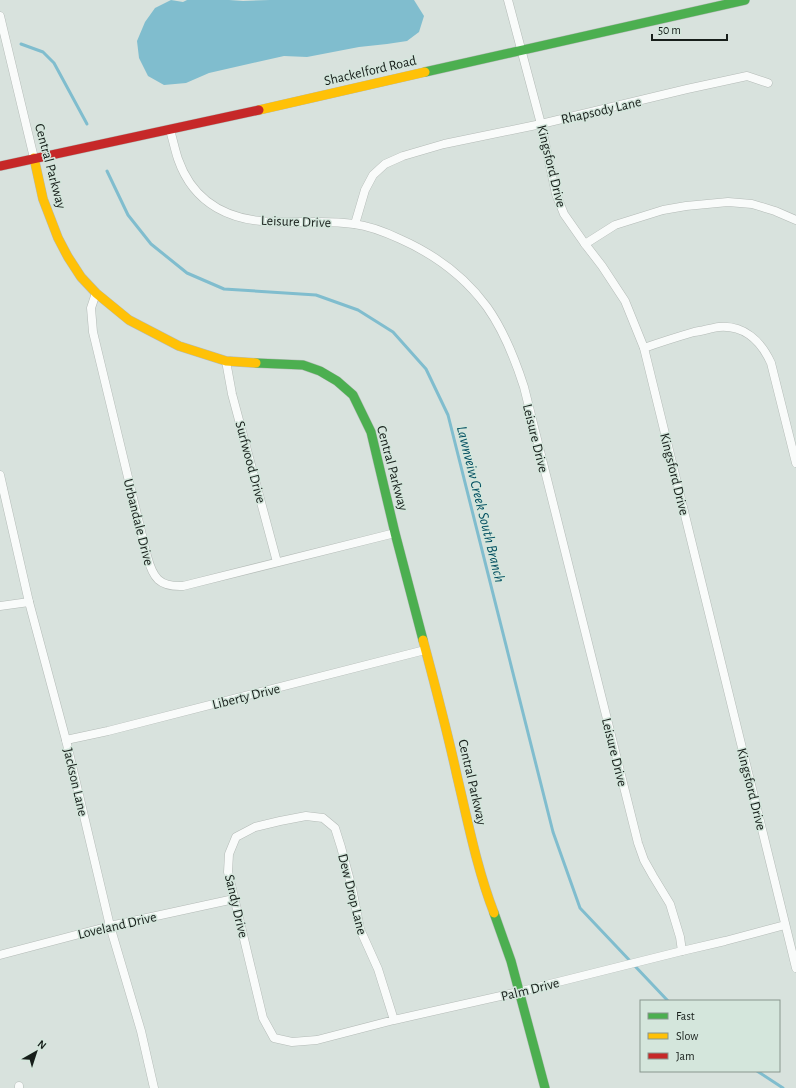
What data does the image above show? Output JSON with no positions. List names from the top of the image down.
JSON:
{
  "streets": {
    "street": [
      "Shackelford Road",
      "Rhapsody Lane",
      "Central Parkway",
      "Kingsford Drive",
      "Leisure Drive",
      "Surfwood Drive",
      "Urbandale Drive",
      "Liberty Drive",
      "Jackson Lane",
      "Dew Drop Lane",
      "Sandy Drive",
      "Loveland Drive",
      "Palm Drive"
    ]
  },
  "crossings": [
    ["Shackelford Road", "Central Parkway"],
    ["Shackelford Road", "Kingsford Drive"],
    ["Shackelford Road", "Leisure Drive"],
    ["Rhapsody Lane", "Kingsford Drive"],
    ["Rhapsody Lane", "Leisure Drive"],
    ["Central Parkway", "Surfwood Drive"],
    ["Central Parkway", "Urbandale Drive"],
    ["Central Parkway", "Liberty Drive"],
    ["Central Parkway", "Palm Drive"],
    ["Kingsford Drive", "Palm Drive"],
    ["Leisure Drive", "Palm Drive"],
    ["Surfwood Drive", "Urbandale Drive"],
    ["Liberty Drive", "Jackson Lane"],
    ["Jackson Lane", "Loveland Drive"],
    ["Dew Drop Lane", "Sandy Drive"],
    ["Dew Drop Lane", "Palm Drive"],
    ["Sandy Drive", "Loveland Drive"],
    ["Sandy Drive", "Palm Drive"]
  ],
  "water": ["Lawnveiw Creek South Branch"],
  "legend": ["Fast", "Slow", "Jam"],
  "scale_bar": "50 m",
  "north": "top right"
}
